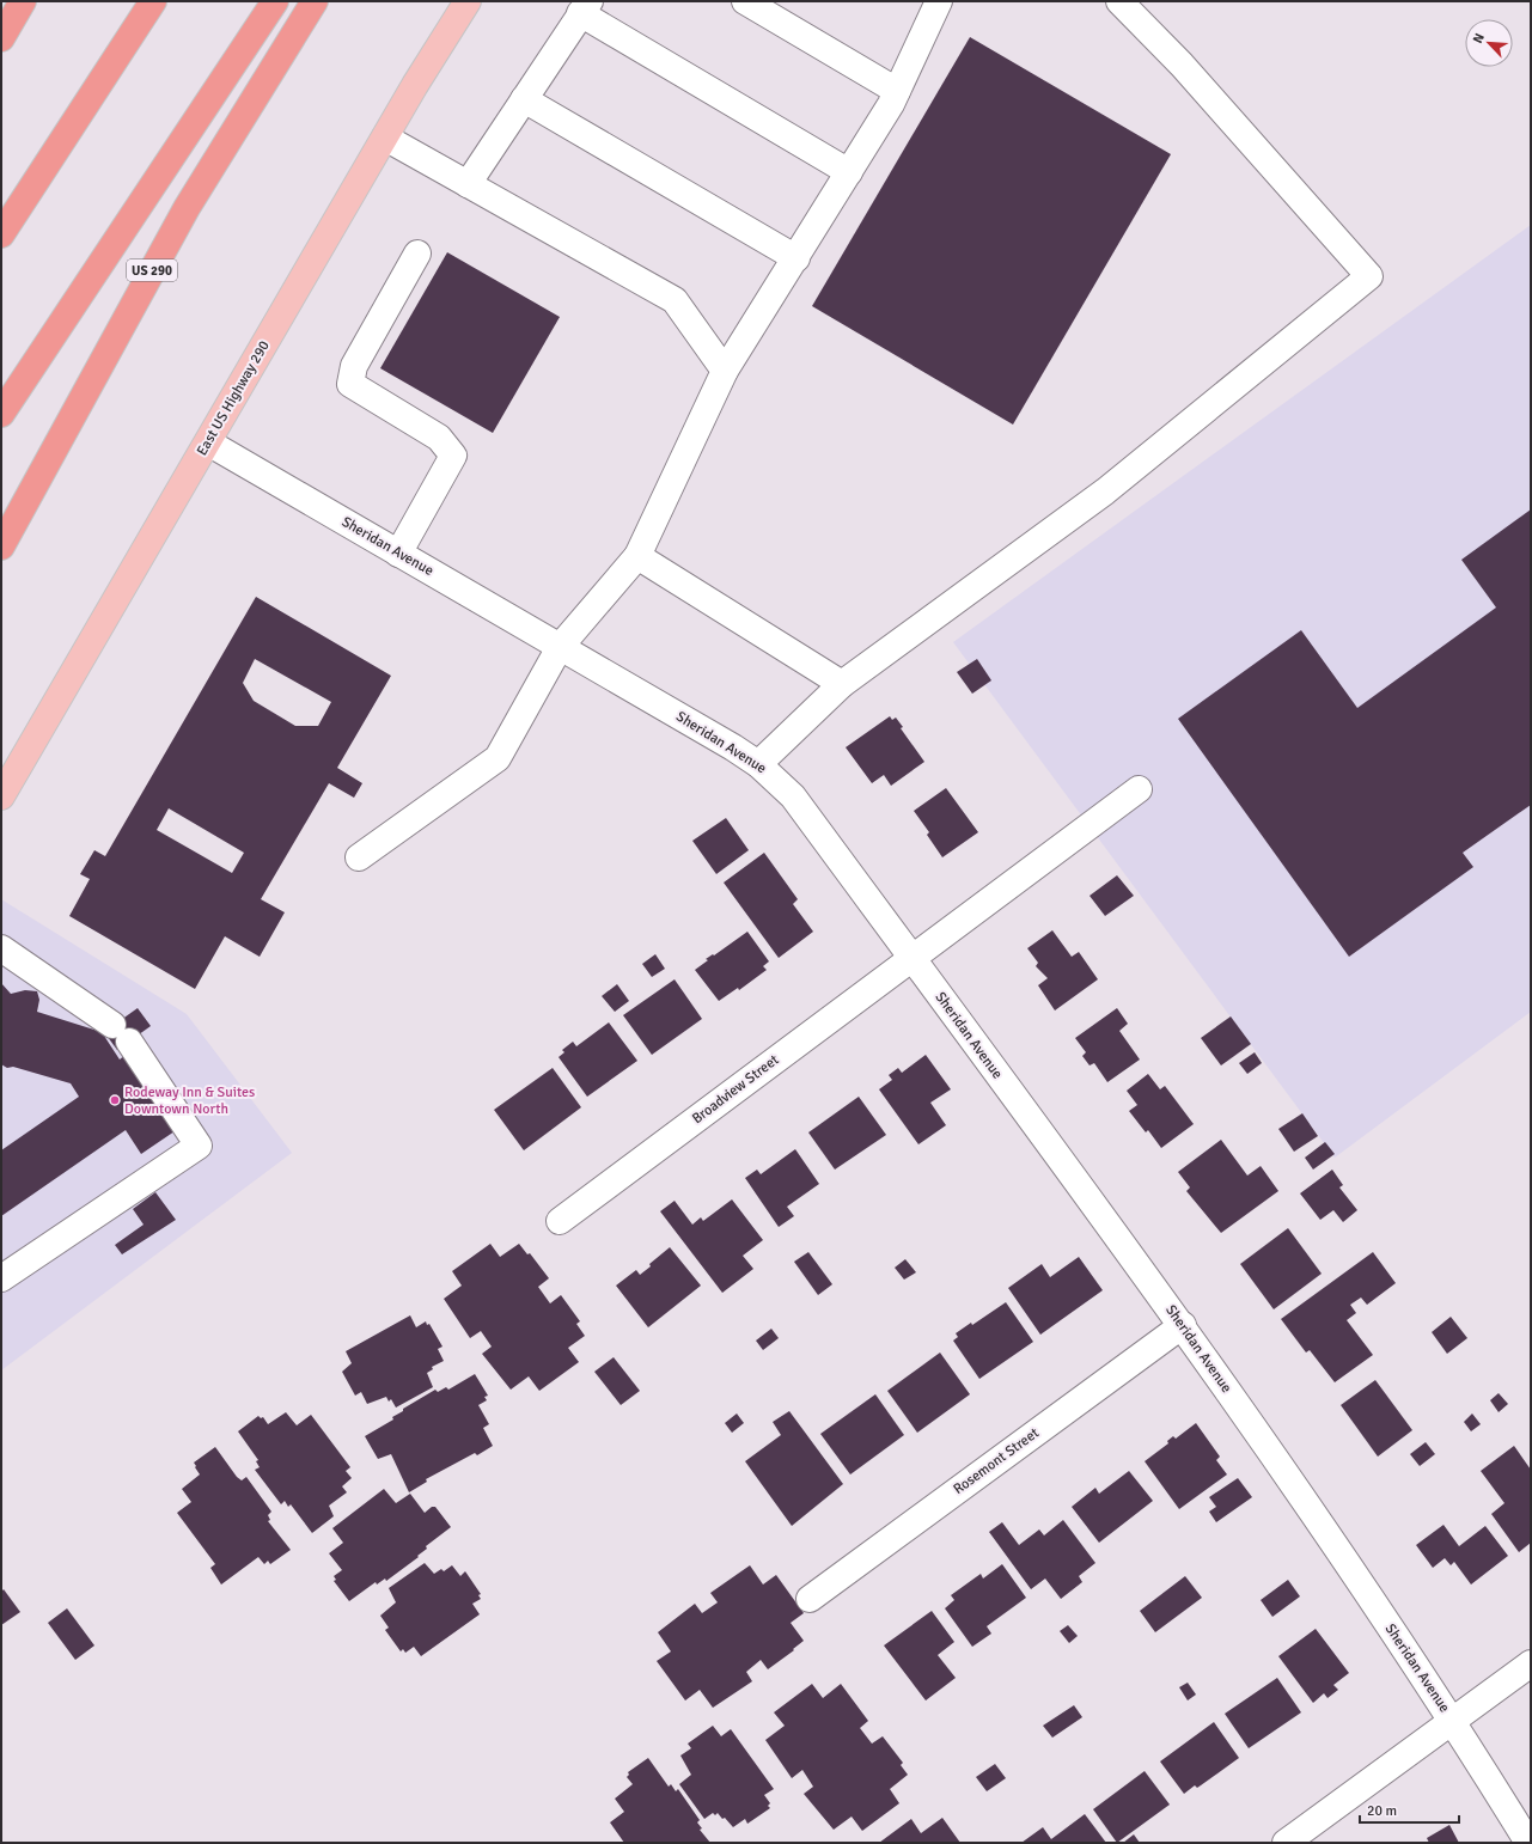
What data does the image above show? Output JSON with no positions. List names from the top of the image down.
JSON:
{
  "streets": {
    "highway": ["US 290"],
    "main road": ["East US Highway 290"],
    "street": ["Sheridan Avenue", "Broadview Street", "Rosemont Street"]
  },
  "crossings": [
    ["East US Highway 290", "Sheridan Avenue"],
    ["Sheridan Avenue", "Broadview Street"],
    ["Sheridan Avenue", "Rosemont Street"]
  ],
  "places": ["Rodeway Inn & Suites Downtown North"],
  "scale_bar": "20 m",
  "north": "top left"
}
